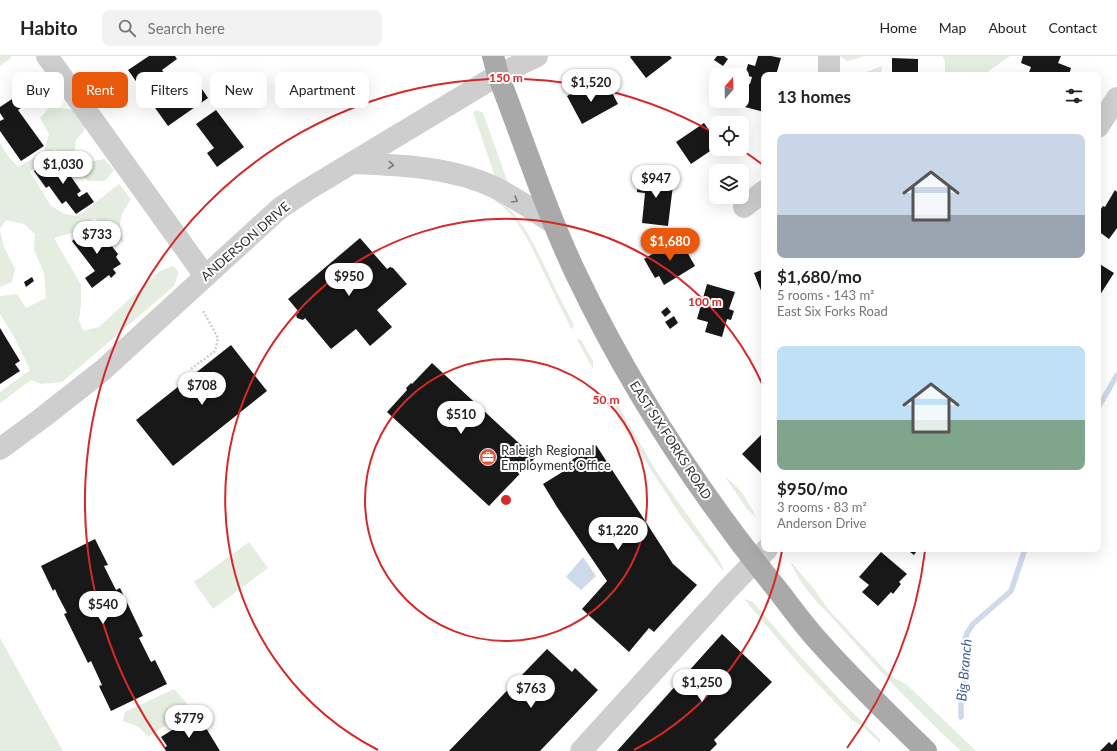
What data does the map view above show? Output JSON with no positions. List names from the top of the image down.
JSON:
{
  "streets": {
    "main road": ["EAST SIX FORKS ROAD"],
    "street": ["ANDERSON DRIVE"]
  },
  "crossings": [
    ["ANDERSON DRIVE", "EAST SIX FORKS ROAD"]
  ],
  "water": ["Big Branch"],
  "places": {
    "office": ["Raleigh Regional Employment Office"]
  },
  "north": "top",
  "page": {
    "header": "Habito",
    "search": "Search here",
    "nav": [
      "Home",
      "Map",
      "About",
      "Contact"
    ],
    "price": [
      "$1,520",
      "$1,030",
      "$947",
      "$733",
      "$1,680",
      "$950",
      "$708",
      "$510",
      "$1,220",
      "$540",
      "$1,250",
      "$763",
      "$779"
    ],
    "chip": [
      "Buy",
      "Rent",
      "Filters",
      "New",
      "Apartment"
    ],
    "heading": "13 homes",
    "list": [
      {
        "name": "$1,680/mo",
        "note": "5 rooms · 143 m² · East Six Forks Road"
      },
      {
        "name": "$950/mo",
        "note": "3 rooms · 83 m² · Anderson Drive"
      }
    ]
  },
  "rings": ["150 m", "100 m", "50 m"]
}
